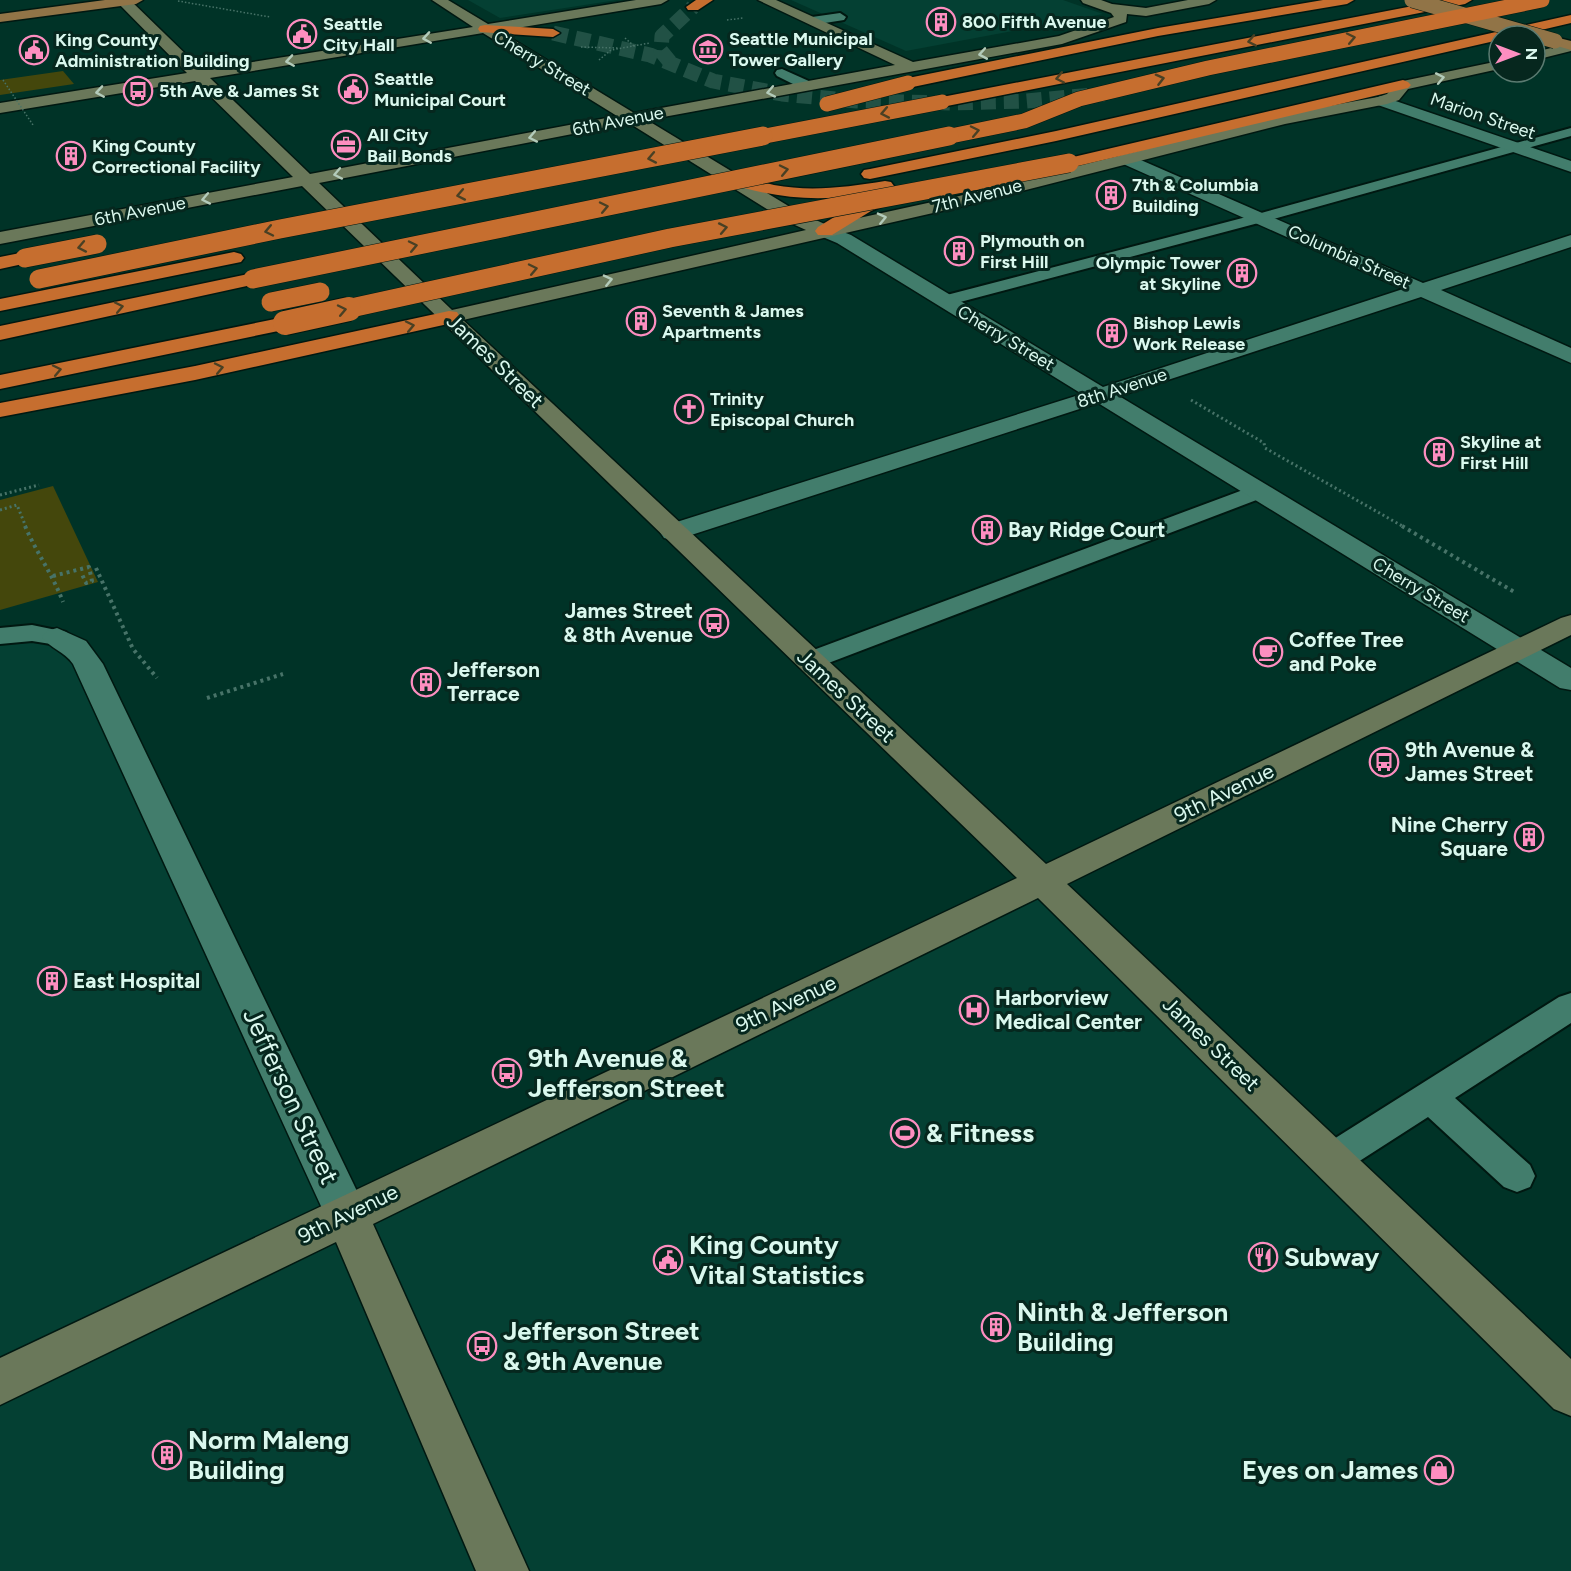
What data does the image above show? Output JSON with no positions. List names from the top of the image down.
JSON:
{
  "streets": {
    "main road": [
      "Cherry Street",
      "6th Avenue",
      "7th Avenue",
      "James Street",
      "9th Avenue",
      "Jefferson Street"
    ],
    "street": ["Marion Street", "Columbia Street", "8th Avenue"]
  },
  "crossings": [
    ["Cherry Street", "6th Avenue"],
    ["Cherry Street", "7th Avenue"],
    ["Cherry Street", "8th Avenue"],
    ["Cherry Street", "9th Avenue"],
    ["Marion Street", "7th Avenue"],
    ["6th Avenue", "James Street"],
    ["7th Avenue", "Columbia Street"],
    ["7th Avenue", "James Street"],
    ["Columbia Street", "8th Avenue"],
    ["James Street", "8th Avenue"],
    ["James Street", "9th Avenue"],
    ["9th Avenue", "Jefferson Street"]
  ],
  "places": {
    "building": [
      "800 Fifth Avenue",
      "King County Correctional Facility",
      "7th & Columbia Building",
      "Plymouth on First Hill",
      "Olympic Tower at Skyline",
      "Seventh & James Apartments",
      "Bishop Lewis Work Release",
      "Skyline at First Hill",
      "Bay Ridge Court",
      "Jefferson Terrace",
      "Nine Cherry Square",
      "East Hospital",
      "Ninth & Jefferson Building",
      "Norm Maleng Building"
    ],
    "public building": [
      "Seattle City Hall",
      "King County Administration Building",
      "Seattle Municipal Court",
      "King County Vital Statistics"
    ],
    "museum": ["Seattle Municipal Tower Gallery"],
    "bus stop": [
      "5th Ave & James St",
      "James Street & 8th Avenue",
      "9th Avenue & James Street",
      "9th Avenue & Jefferson Street",
      "Jefferson Street & 9th Avenue"
    ],
    "office": ["All City Bail Bonds"],
    "church": ["Trinity Episcopal Church"],
    "cafe": ["Coffee Tree and Poke"],
    "hospital": ["Harborview Medical Center"],
    "sports": ["& Fitness"],
    "restaurant": ["Subway"],
    "shop": ["Eyes on James"]
  },
  "north": "right"
}
